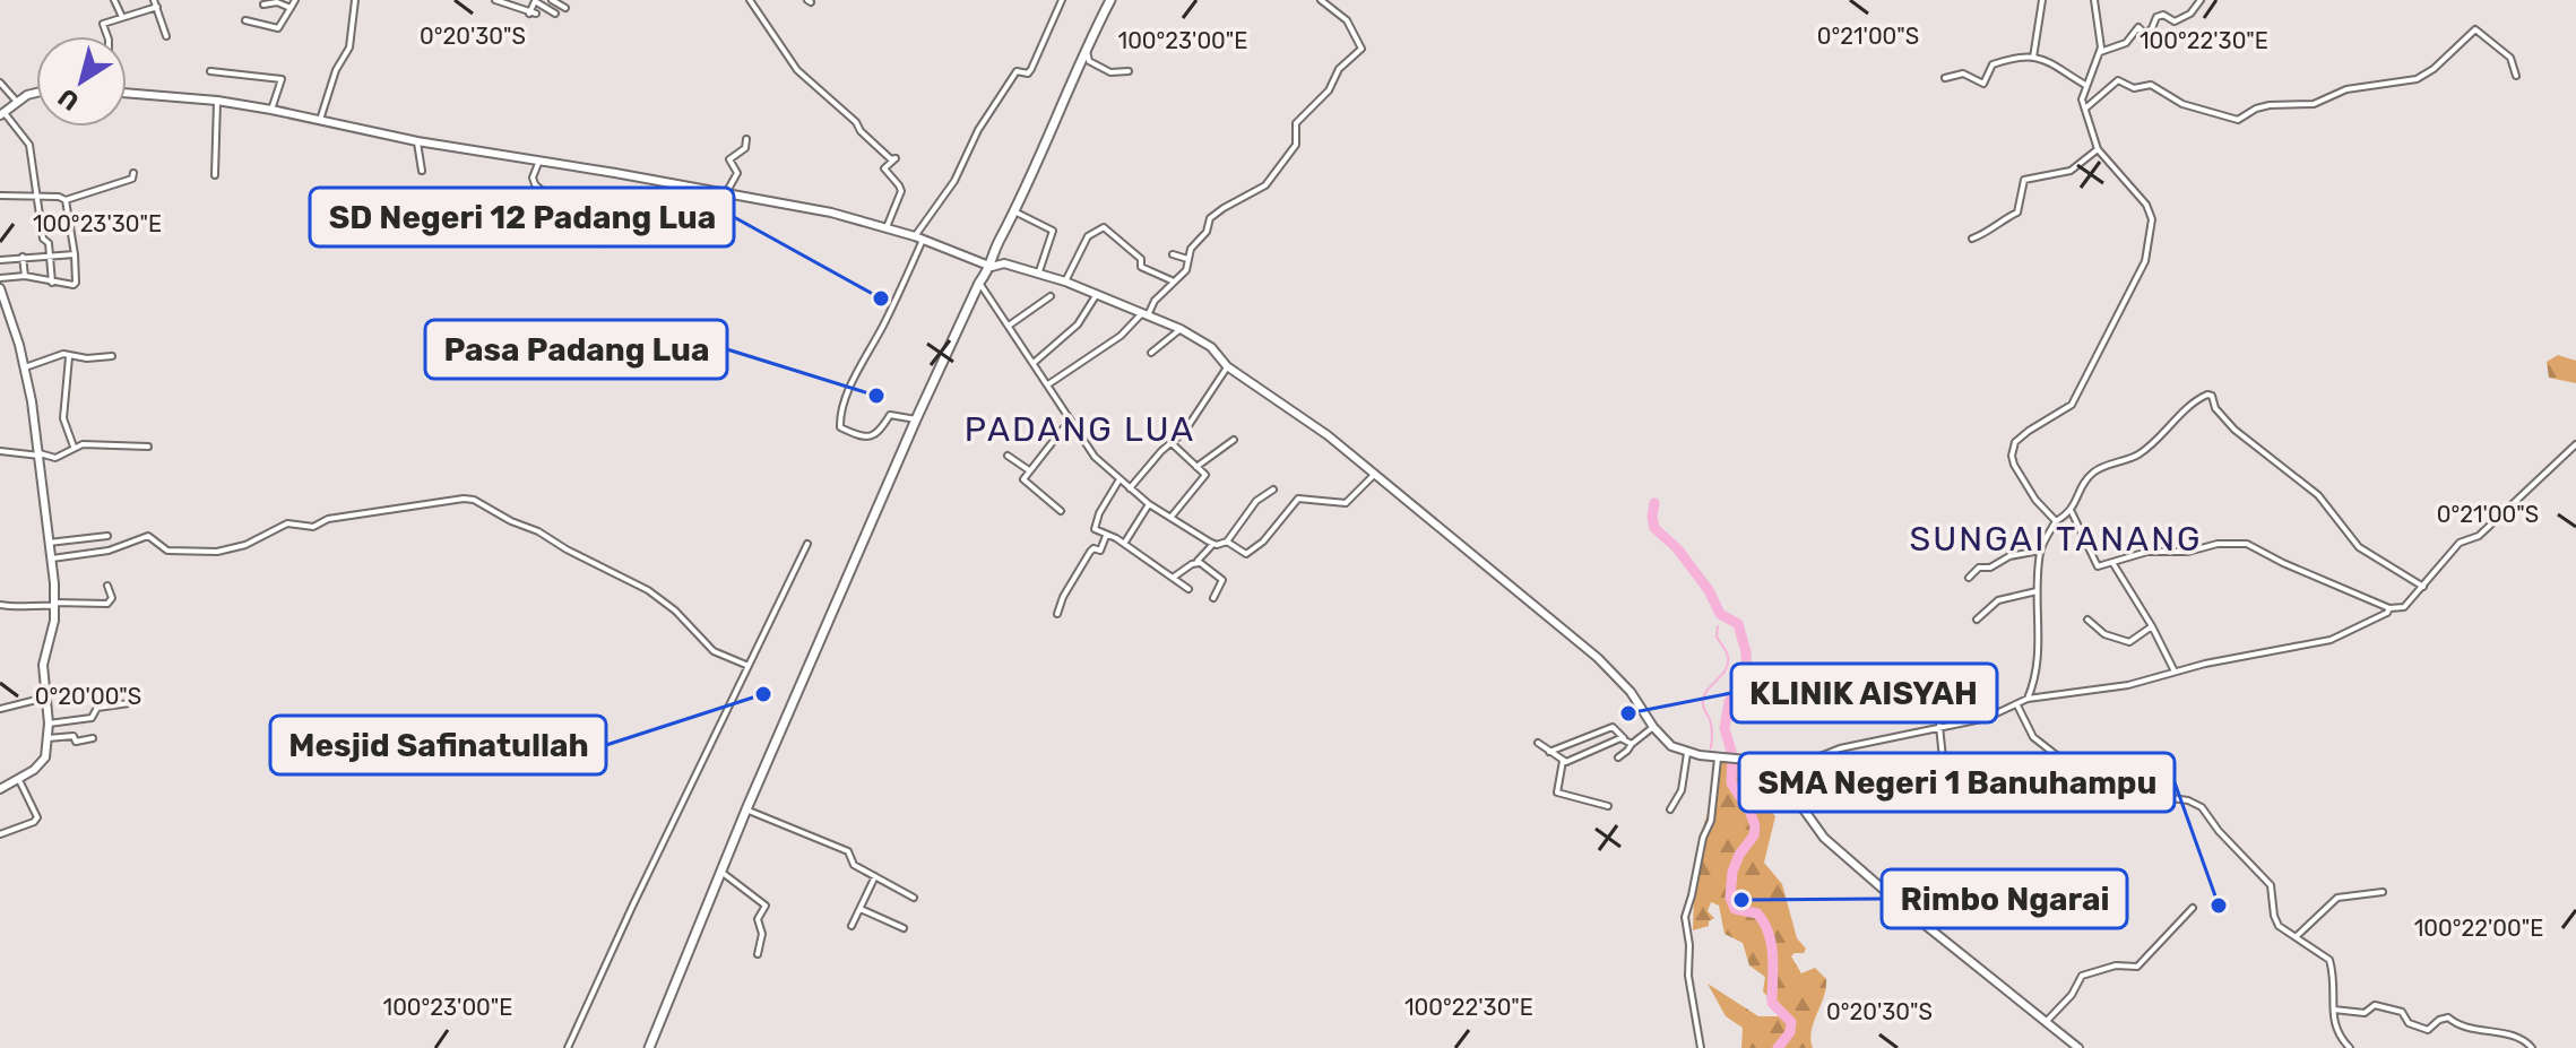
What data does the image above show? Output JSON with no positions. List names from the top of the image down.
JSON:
{
  "districts": ["PADANG LUA", "SUNGAI TANANG"],
  "places": [
    "SD Negeri 12 Padang Lua",
    "Pasa Padang Lua",
    "Mesjid Safinatullah",
    "KLINIK AISYAH",
    "Rimbo Ngarai",
    "SMA Negeri 1 Banuhampu"
  ],
  "north": "bottom left",
  "coordinates": [
    "0°20'30\"S",
    "0°21'00\"S",
    "100°23'00\"E",
    "100°22'30\"E",
    "100°23'30\"E",
    "0°20'00\"S",
    "100°22'00\"E"
  ]
}
